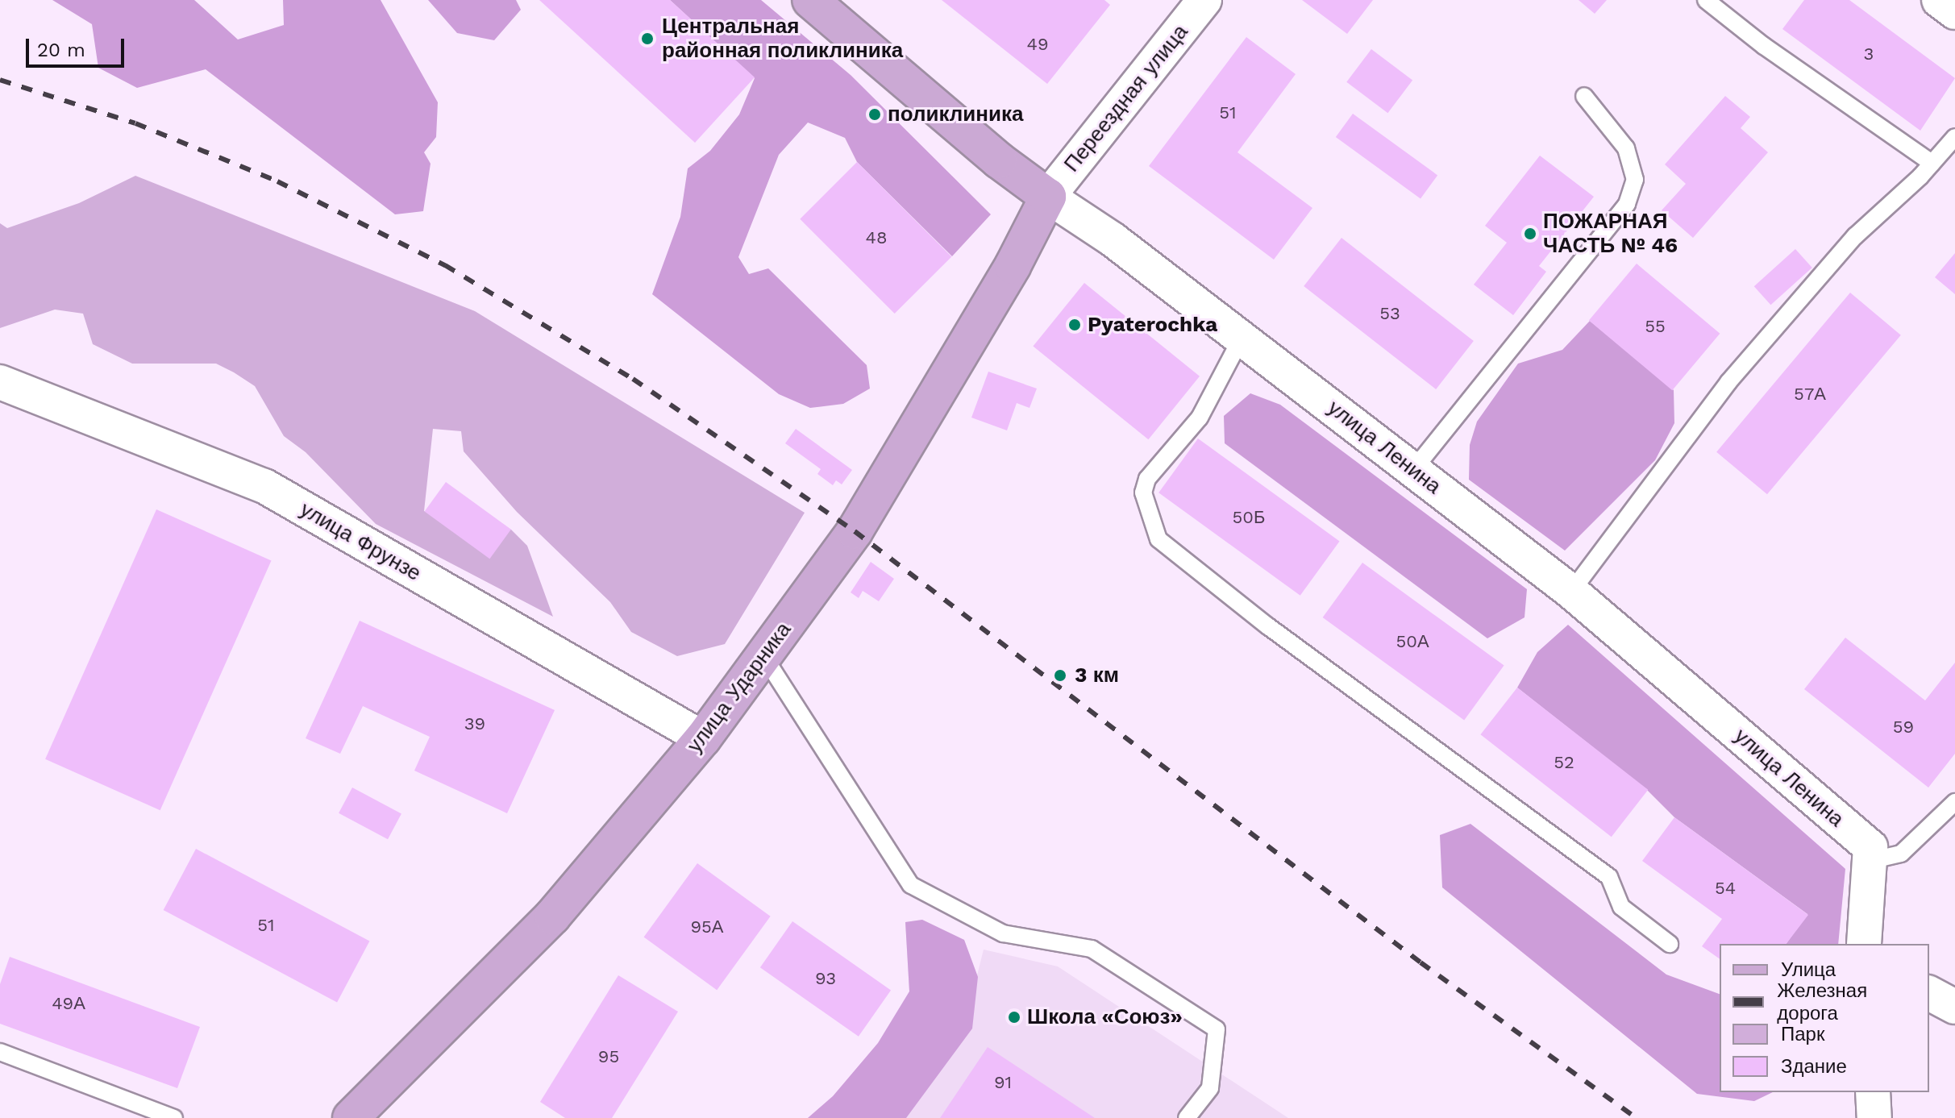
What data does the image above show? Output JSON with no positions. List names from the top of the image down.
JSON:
{
  "streets": {
    "main road": ["улица Ленина", "улица Ударника"],
    "street": ["Переездная улица", "улица Фрунзе"]
  },
  "crossings": [
    ["Переездная улица", "улица Ленина"],
    ["Переездная улица", "улица Ударника"],
    ["улица Ленина", "улица Ударника"],
    ["улица Фрунзе", "улица Ударника"]
  ],
  "places": [
    "Центральная районная поликлиника",
    "поликлиника",
    "ПОЖАРНАЯ ЧАСТЬ № 46",
    "Pyaterochka",
    "3 км",
    "Школа «Союз»"
  ],
  "house_numbers": [
    "49",
    "3",
    "51",
    "48",
    "53",
    "55",
    "57А",
    "50Б",
    "50А",
    "39",
    "59",
    "52",
    "54",
    "51",
    "95А",
    "93",
    "49А",
    "95",
    "91"
  ],
  "legend": [
    "Улица",
    "Железная дорога",
    "Парк",
    "Здание"
  ],
  "scale_bar": "20 m"
}
